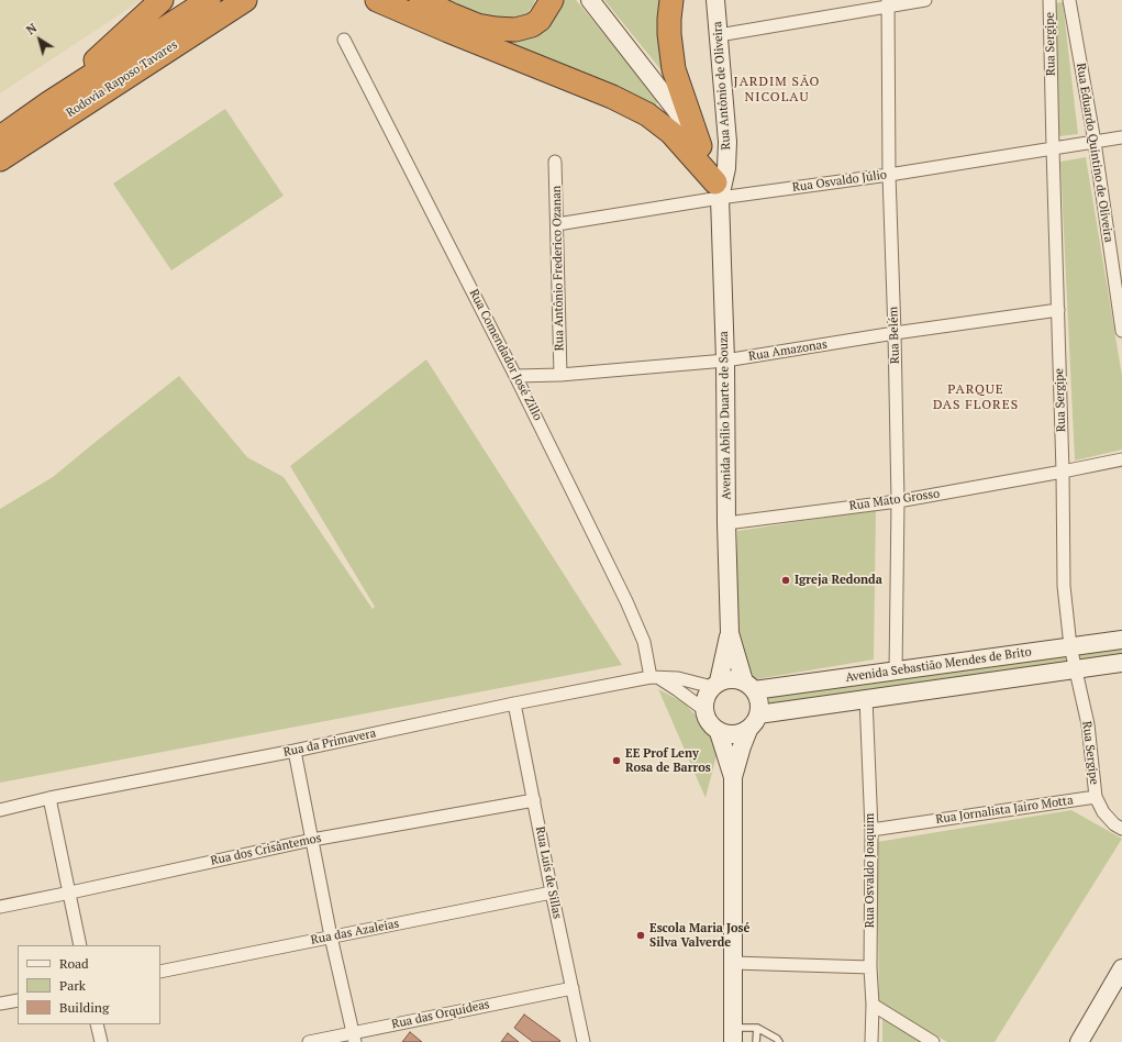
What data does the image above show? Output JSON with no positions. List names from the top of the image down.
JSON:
{
  "streets": {
    "highway": ["Rodovia Raposo Tavares"],
    "main road": ["Rua Antônio de Oliveira", "Avenida Abílio Duarte de Souza", "Avenida Sebastião Mendes de Brito"],
    "street": [
      "Rua Sergipe",
      "Rua Eduardo Quintino de Oliveira",
      "Rua Osvaldo Júlio",
      "Rua Antônio Frederico Ozanan",
      "Rua Belém",
      "Rua Amazonas",
      "Rua Comendador José Zillo",
      "Rua Mato Grosso",
      "Rua da Primavera",
      "Rua Jornalista Jairo Motta",
      "Rua dos Crisântemos",
      "Rua Osvaldo Joaquim",
      "Rua Luís de Sillas",
      "Rua das Azaleias",
      "Rua das Orquídeas"
    ]
  },
  "crossings": [
    ["Rua Sergipe", "Rua Osvaldo Júlio"],
    ["Rua Sergipe", "Rua Amazonas"],
    ["Rua Sergipe", "Rua Mato Grosso"],
    ["Rua Sergipe", "Avenida Sebastião Mendes de Brito"],
    ["Rua Sergipe", "Rua Jornalista Jairo Motta"],
    ["Rua Antônio de Oliveira", "Rua Osvaldo Júlio"],
    ["Rua Antônio de Oliveira", "Avenida Abílio Duarte de Souza"],
    ["Rua Eduardo Quintino de Oliveira", "Rua Osvaldo Júlio"],
    ["Rua Osvaldo Júlio", "Rua Antônio Frederico Ozanan"],
    ["Rua Osvaldo Júlio", "Rua Belém"],
    ["Rua Osvaldo Júlio", "Avenida Abílio Duarte de Souza"],
    ["Rua Antônio Frederico Ozanan", "Rua Amazonas"],
    ["Rua Belém", "Rua Amazonas"],
    ["Rua Belém", "Rua Mato Grosso"],
    ["Rua Belém", "Avenida Sebastião Mendes de Brito"],
    ["Rua Amazonas", "Rua Comendador José Zillo"],
    ["Rua Amazonas", "Avenida Abílio Duarte de Souza"],
    ["Rua Comendador José Zillo", "Rua da Primavera"],
    ["Avenida Abílio Duarte de Souza", "Rua Mato Grosso"],
    ["Avenida Abílio Duarte de Souza", "Avenida Sebastião Mendes de Brito"],
    ["Avenida Abílio Duarte de Souza", "Rua da Primavera"],
    ["Avenida Sebastião Mendes de Brito", "Rua da Primavera"],
    ["Avenida Sebastião Mendes de Brito", "Rua Osvaldo Joaquim"],
    ["Rua da Primavera", "Rua Luís de Sillas"],
    ["Rua Jornalista Jairo Motta", "Rua Osvaldo Joaquim"],
    ["Rua dos Crisântemos", "Rua Luís de Sillas"],
    ["Rua Luís de Sillas", "Rua das Azaleias"],
    ["Rua Luís de Sillas", "Rua das Orquídeas"]
  ],
  "districts": ["JARDIM SÃO NICOLAU", "PARQUE DAS FLORES"],
  "places": ["Igreja Redonda", "EE Prof Leny Rosa de Barros", "Escola Maria José Silva Valverde"],
  "legend": ["Road", "Park", "Building"],
  "north": "top left"
}
